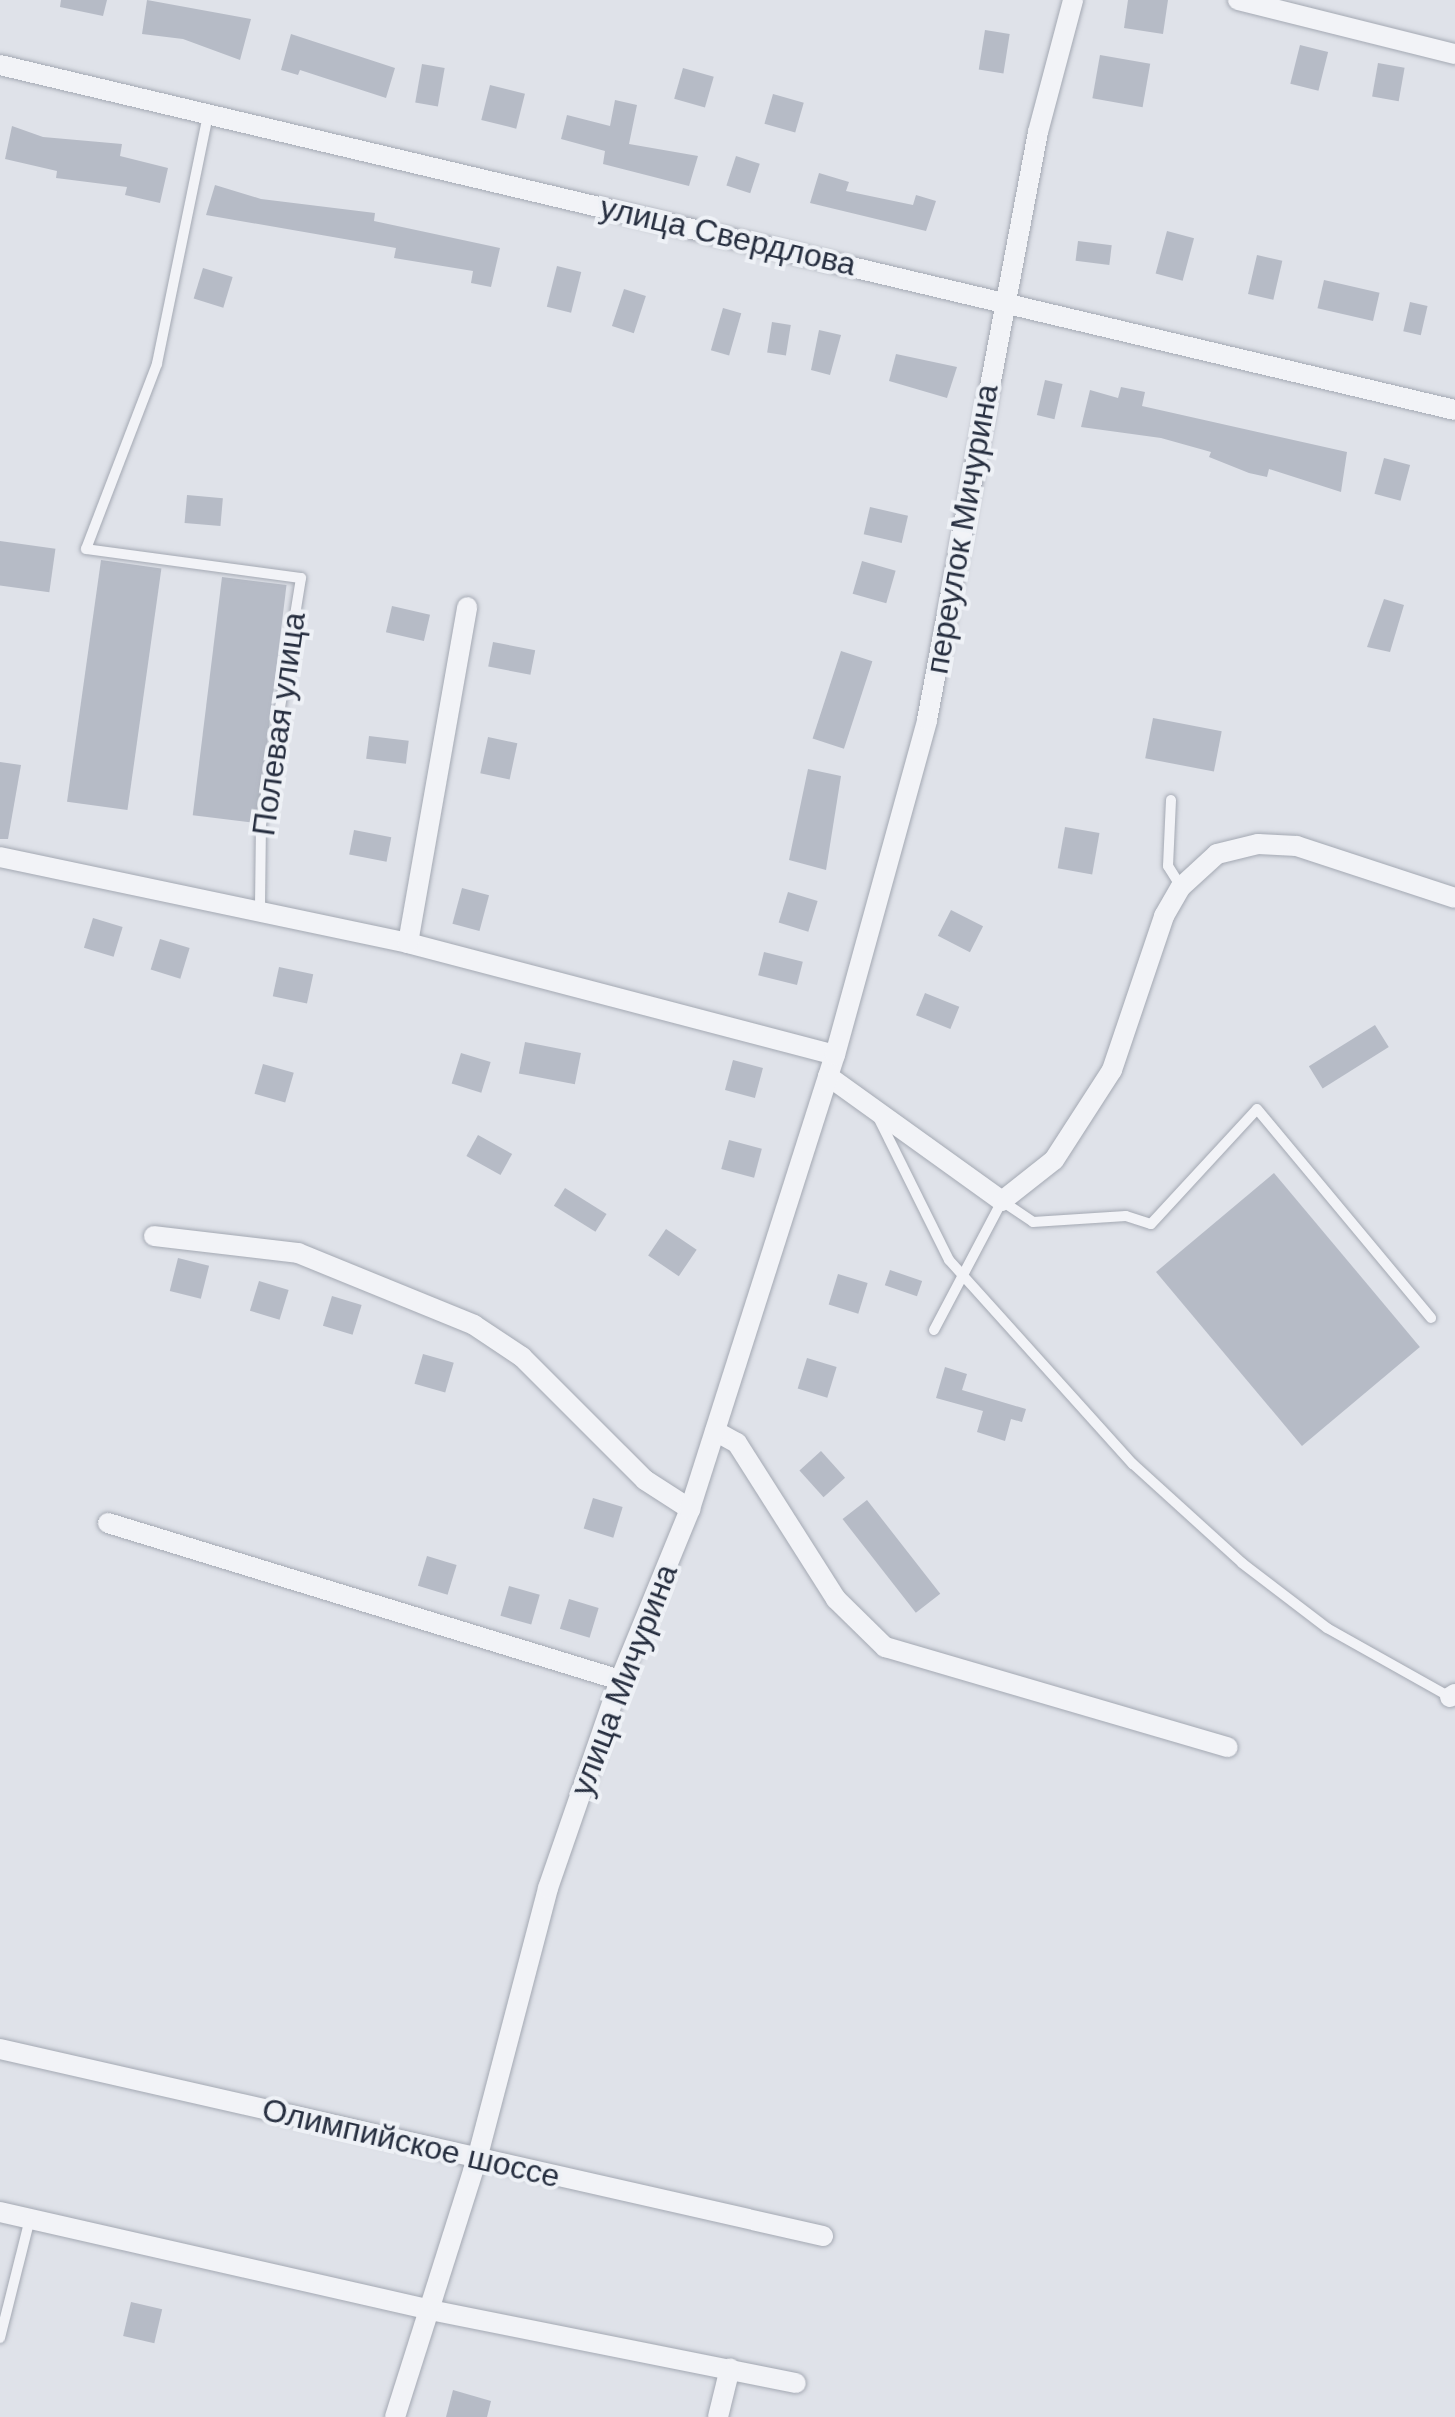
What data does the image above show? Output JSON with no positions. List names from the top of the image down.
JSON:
{
  "streets": {
    "street": [
      "улица Свердлова",
      "переулок Мичурина",
      "улица Мичурина",
      "Олимпийское шоссе"
    ],
    "lane": ["Полевая улица"]
  },
  "crossings": [
    ["улица Свердлова", "переулок Мичурина"],
    ["улица Свердлова", "Полевая улица"],
    ["переулок Мичурина", "улица Мичурина"],
    ["улица Мичурина", "Олимпийское шоссе"]
  ]
}
